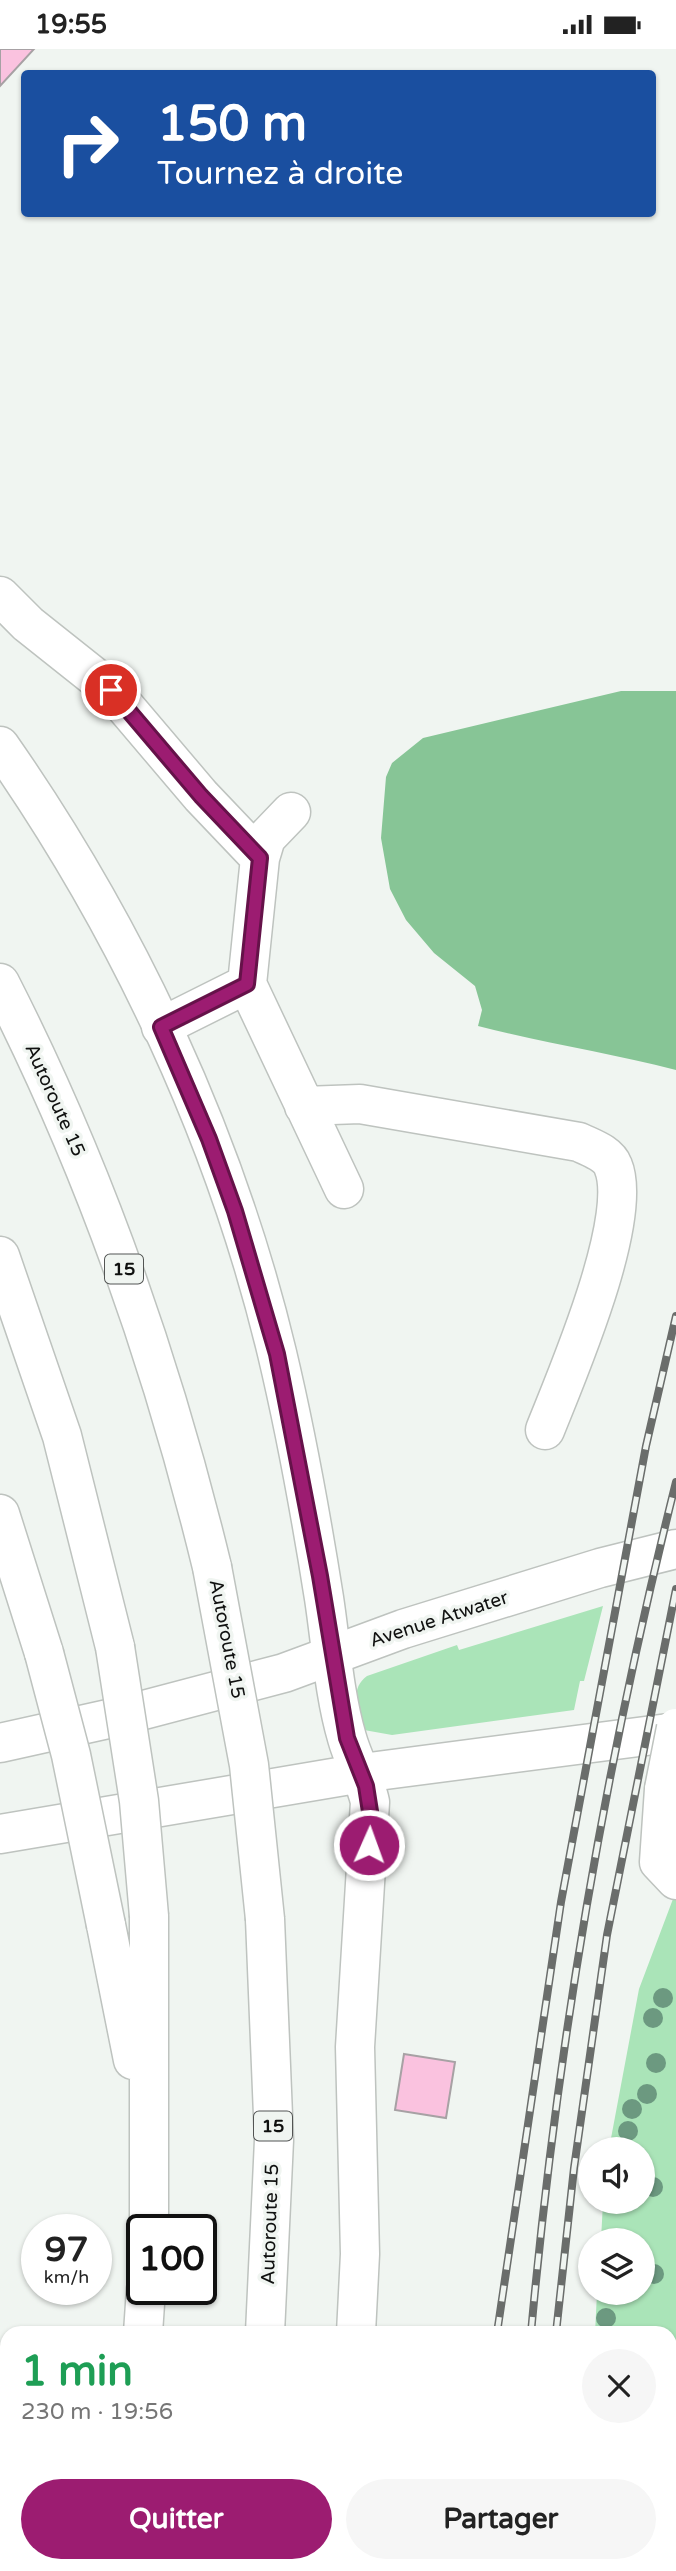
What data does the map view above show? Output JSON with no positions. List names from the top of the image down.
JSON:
{
  "streets": {
    "main road": ["Autoroute 15", "15", "Avenue Atwater"]
  },
  "page": {
    "status": "19:55",
    "turn": ["150 m", "Tournez à droite"],
    "speed": "97 km/h",
    "limit": "100",
    "heading": ["1 min", "230 m · 19:56"],
    "buttons": ["Quitter", "Partager"]
  }
}
